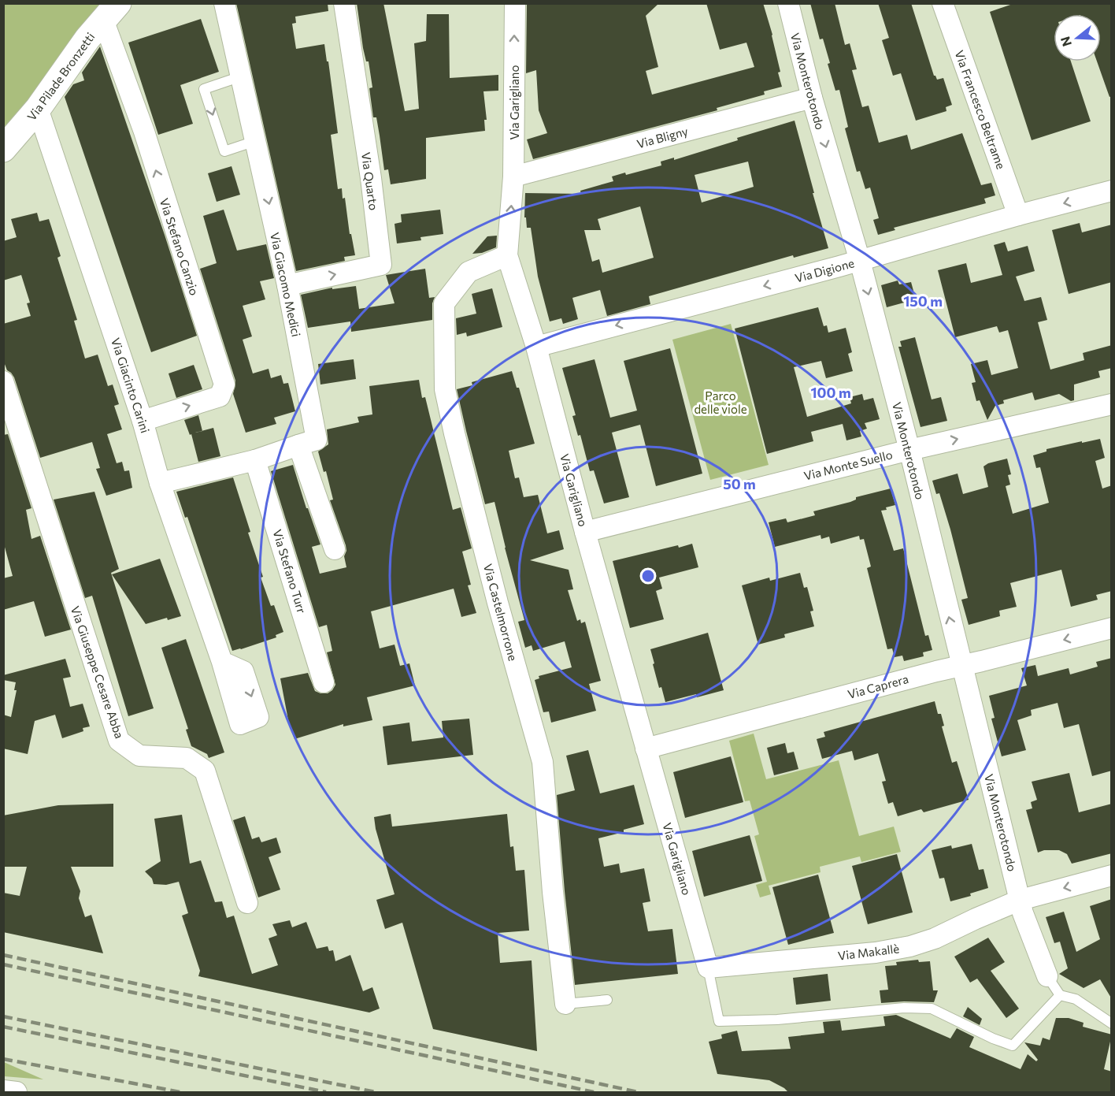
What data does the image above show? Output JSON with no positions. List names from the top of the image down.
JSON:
{
  "streets": {
    "main road": ["Via Pilade Bronzetti"],
    "street": [
      "Via Monterotondo",
      "Via Garigliano",
      "Via Francesco Beltrame",
      "Via Bligny",
      "Via Quarto",
      "Via Stefano Canzio",
      "Via Digione",
      "Via Giacomo Medici",
      "Via Giacinto Carini",
      "Via Monte Suello",
      "Via Stefano Turr",
      "Via Castelmorrone",
      "Via Giuseppe Cesare Abba",
      "Via Caprera",
      "Via Makallè"
    ]
  },
  "crossings": [
    ["Via Pilade Bronzetti", "Via Stefano Canzio"],
    ["Via Pilade Bronzetti", "Via Giacinto Carini"],
    ["Via Monterotondo", "Via Bligny"],
    ["Via Monterotondo", "Via Digione"],
    ["Via Monterotondo", "Via Monte Suello"],
    ["Via Monterotondo", "Via Caprera"],
    ["Via Monterotondo", "Via Makallè"],
    ["Via Garigliano", "Via Bligny"],
    ["Via Garigliano", "Via Digione"],
    ["Via Garigliano", "Via Monte Suello"],
    ["Via Garigliano", "Via Castelmorrone"],
    ["Via Garigliano", "Via Caprera"],
    ["Via Garigliano", "Via Makallè"],
    ["Via Francesco Beltrame", "Via Digione"],
    ["Via Quarto", "Via Giacomo Medici"],
    ["Via Stefano Canzio", "Via Giacinto Carini"]
  ],
  "one_way": ["Via Stefano Canzio", "Via Digione", "Via Monte Suello"],
  "parks": ["Parco delle viole"],
  "north": "left",
  "rings": ["150 m", "100 m", "50 m"]
}
